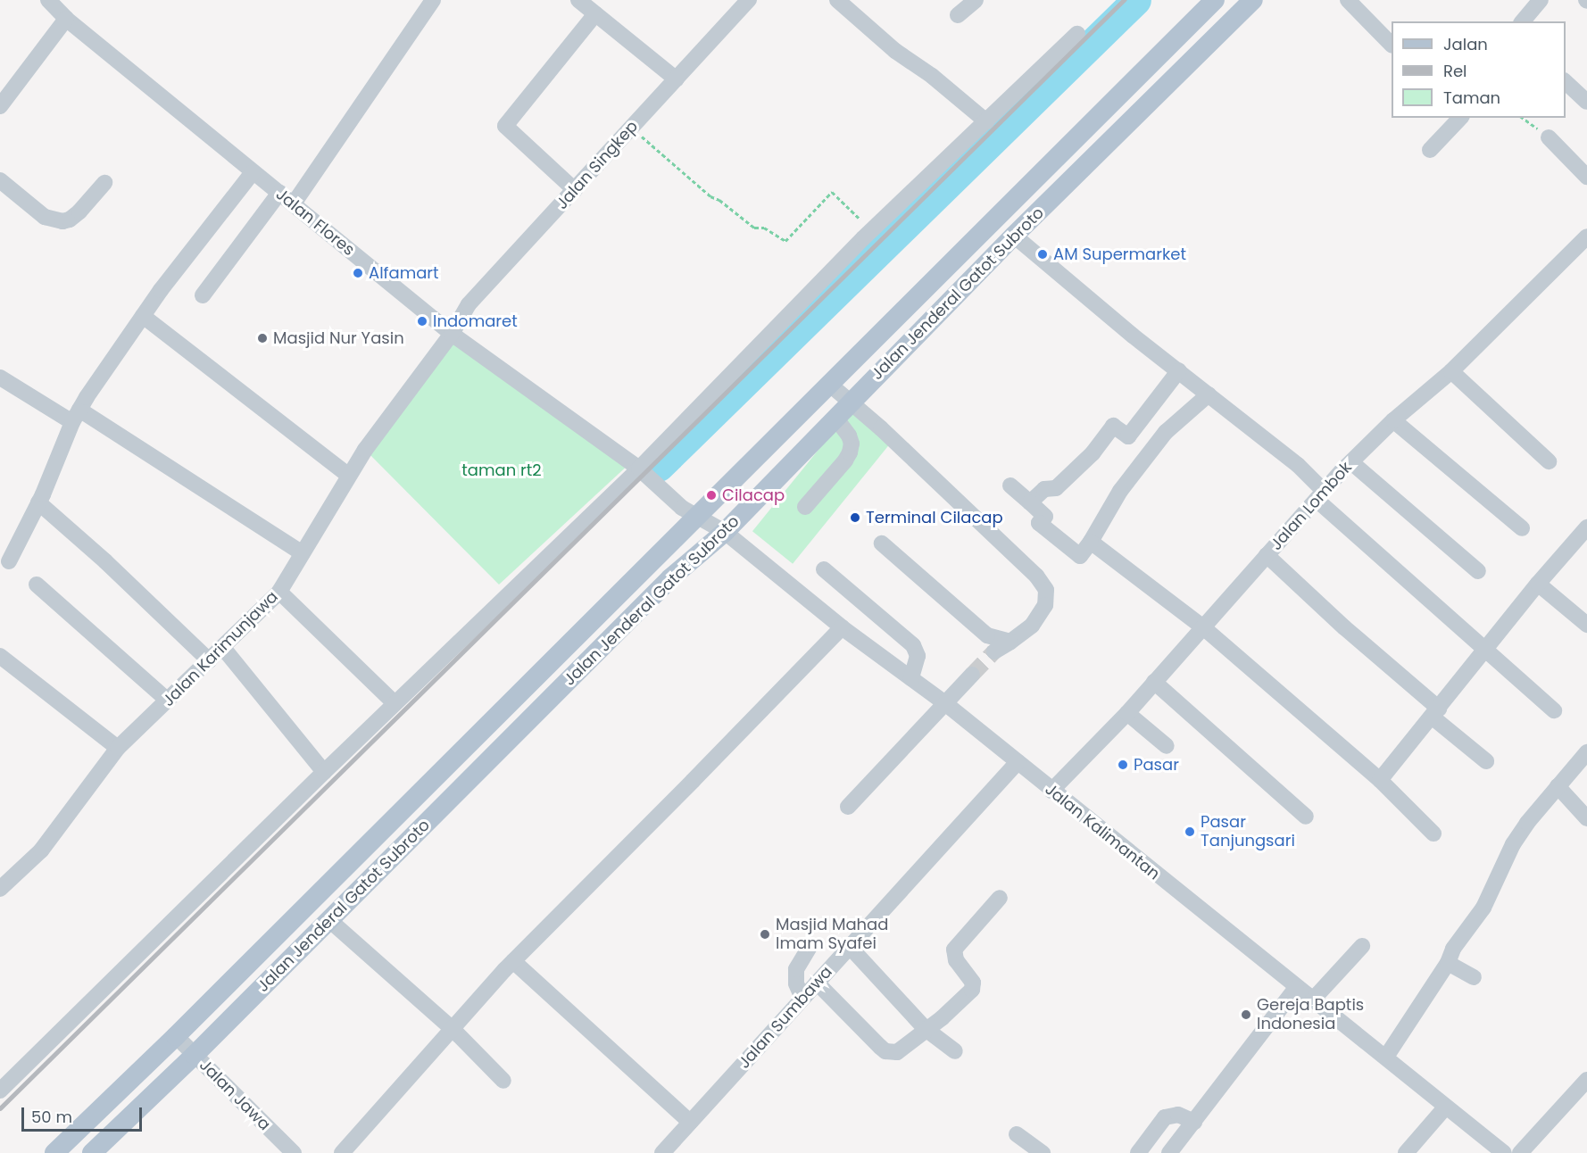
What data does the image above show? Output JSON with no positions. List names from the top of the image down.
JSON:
{
  "streets": {
    "main road": ["Jalan Jenderal Gatot Subroto"],
    "street": [
      "Jalan Singkep",
      "Jalan Flores",
      "Jalan Lombok",
      "Jalan Karimunjawa",
      "Jalan Kalimantan",
      "Jalan Sumbawa",
      "Jalan Jawa"
    ]
  },
  "crossings": [
    ["Jalan Singkep", "Jalan Flores"],
    ["Jalan Singkep", "Jalan Karimunjawa"],
    ["Jalan Flores", "Jalan Jenderal Gatot Subroto"],
    ["Jalan Flores", "Jalan Karimunjawa"],
    ["Jalan Flores", "Jalan Kalimantan"],
    ["Jalan Jenderal Gatot Subroto", "Jalan Kalimantan"],
    ["Jalan Jenderal Gatot Subroto", "Jalan Jawa"],
    ["Jalan Lombok", "Jalan Kalimantan"],
    ["Jalan Kalimantan", "Jalan Sumbawa"]
  ],
  "parks": ["taman rt2"],
  "places": [
    "AM Supermarket",
    "Alfamart",
    "Indomaret",
    "Masjid Nur Yasin",
    "Cilacap",
    "Terminal Cilacap",
    "Pasar",
    "Pasar Tanjungsari",
    "Masjid Mahad Imam Syafei",
    "Gereja Baptis Indonesia"
  ],
  "legend": ["Jalan", "Rel", "Taman"],
  "scale_bar": "50 m"
}
